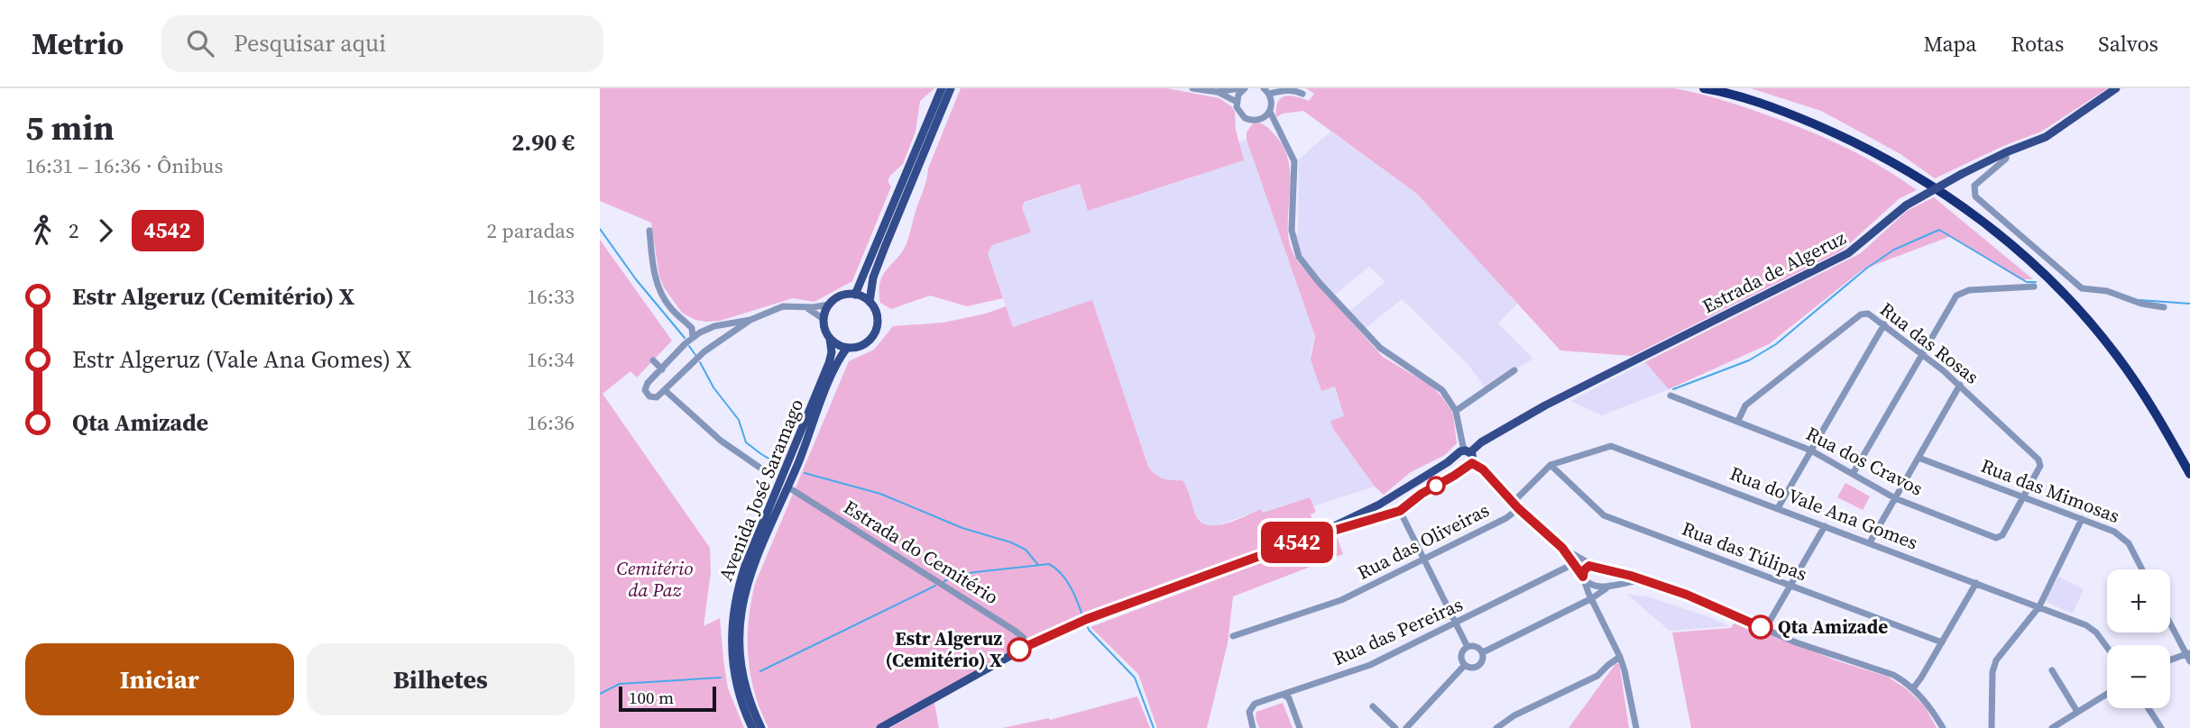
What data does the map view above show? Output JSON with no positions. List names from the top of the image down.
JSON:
{
  "streets": {
    "main road": ["Estrada de Algeruz", "Avenida José Saramago"],
    "street": [
      "Rua das Rosas",
      "Rua dos Cravos",
      "Rua das Mimosas",
      "Rua do Vale Ana Gomes",
      "Rua das Oliveiras",
      "Rua das Túlipas",
      "Estrada do Cemitério",
      "Rua das Pereiras"
    ]
  },
  "crossings": [
    ["Estrada de Algeruz", "Estrada do Cemitério"],
    ["Rua das Rosas", "Rua dos Cravos"],
    ["Rua das Rosas", "Rua das Mimosas"],
    ["Rua dos Cravos", "Rua das Mimosas"],
    ["Rua do Vale Ana Gomes", "Rua das Túlipas"]
  ],
  "parks": ["Cemitério da Paz"],
  "places": ["Qta Amizade", "Estr Algeruz (Cemitério) X"],
  "lines": ["bus line 4542"],
  "scale_bar": "100 m",
  "page": {
    "header": "Metrio",
    "search": "Pesquisar aqui",
    "nav": ["Mapa", "Rotas", "Salvos"],
    "heading": ["5 min", "16:31 – 16:36 · Ônibus", "2.90 €"],
    "on_map": "4542",
    "legs": ["2", "4542", "2 paradas"],
    "list": [
      {
        "name": "Estr Algeruz (Cemitério) X",
        "value": "16:33"
      },
      {
        "name": "Estr Algeruz (Vale Ana Gomes) X",
        "value": "16:34"
      },
      {
        "name": "Qta Amizade",
        "value": "16:36"
      }
    ],
    "map_buttons": ["+", "−"],
    "buttons": ["Iniciar", "Bilhetes"],
    "scale": "100 m"
  }
}
